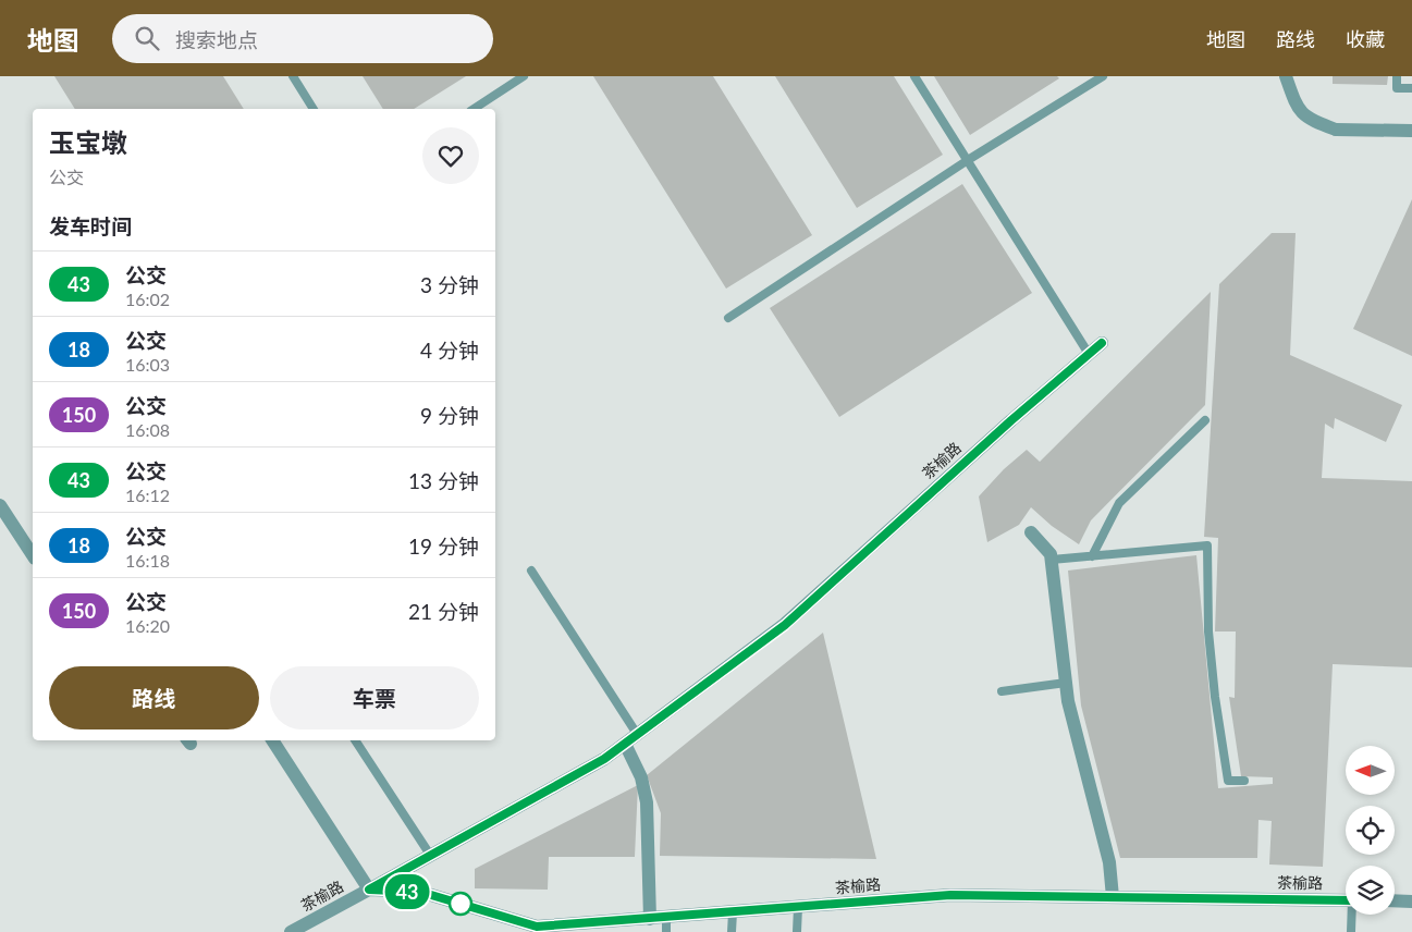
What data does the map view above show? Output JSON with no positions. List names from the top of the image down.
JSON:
{
  "streets": {
    "street": ["茶榆路"]
  },
  "lines": ["bus line 43"],
  "north": "left",
  "page": {
    "header": "地图",
    "search": "搜索地点",
    "nav": ["地图", "路线", "收藏"],
    "on_map": "43",
    "heading": [
      ["玉宝墩", "公交"],
      "发车时间"
    ],
    "list": [
      {
        "mark": "43",
        "name": "公交",
        "note": "16:02",
        "value": "3 分钟"
      },
      {
        "mark": "18",
        "name": "公交",
        "note": "16:03",
        "value": "4 分钟"
      },
      {
        "mark": "150",
        "name": "公交",
        "note": "16:08",
        "value": "9 分钟"
      },
      {
        "mark": "43",
        "name": "公交",
        "note": "16:12",
        "value": "13 分钟"
      },
      {
        "mark": "18",
        "name": "公交",
        "note": "16:18",
        "value": "19 分钟"
      },
      {
        "mark": "150",
        "name": "公交",
        "note": "16:20",
        "value": "21 分钟"
      }
    ],
    "buttons": ["路线", "车票"]
  }
}
